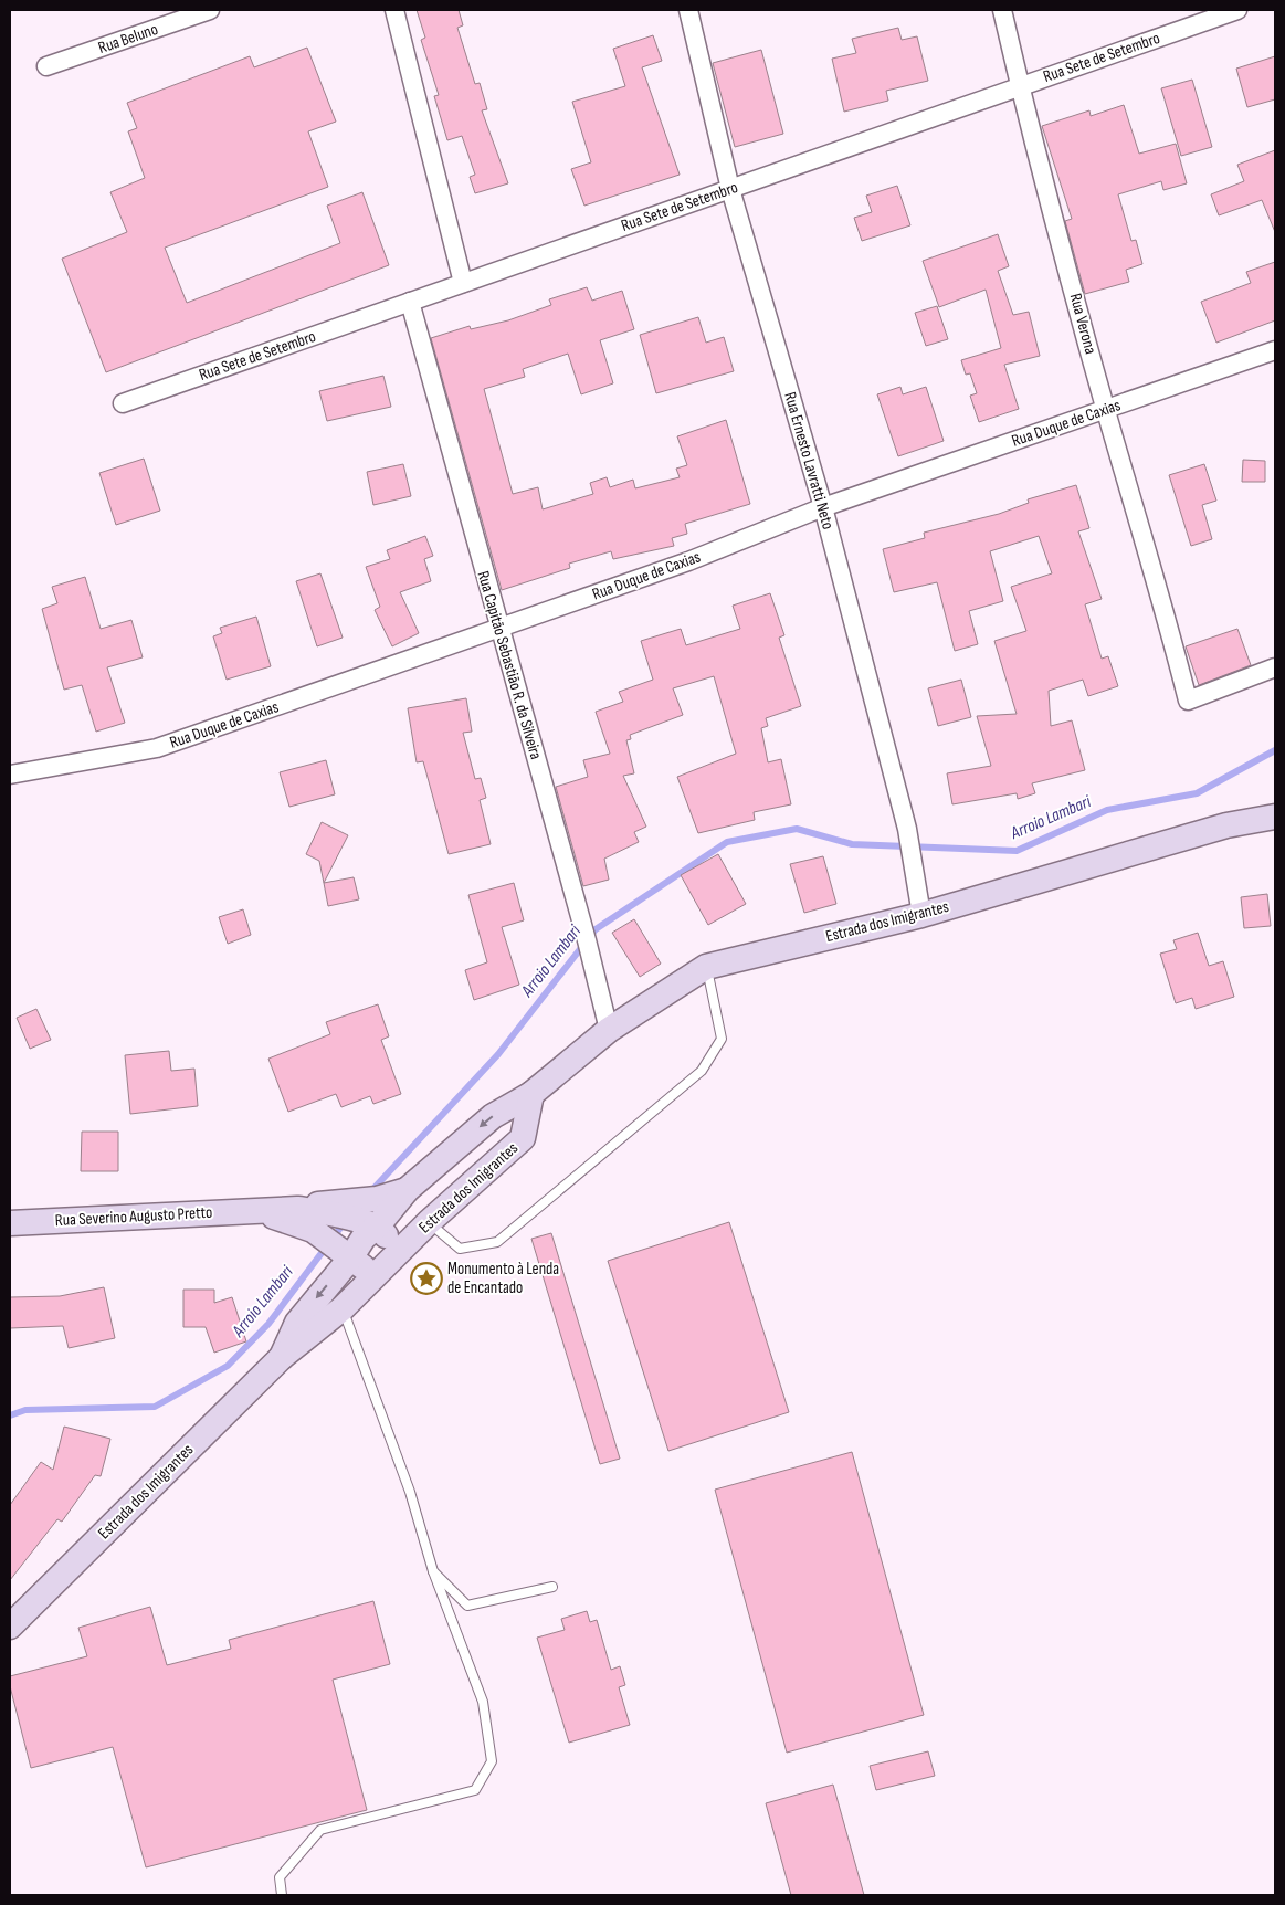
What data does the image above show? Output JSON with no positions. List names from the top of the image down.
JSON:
{
  "streets": {
    "street": [
      "Rua Beluno",
      "Rua Sete de Setembro",
      "Rua Verona",
      "Rua Duque de Caxias",
      "Rua Ernesto Lavratti Neto",
      "Rua Capitão Sebastião R. da Silveira",
      "Estrada dos Imigrantes",
      "Rua Severino Augusto Pretto"
    ]
  },
  "crossings": [
    ["Rua Sete de Setembro", "Rua Verona"],
    ["Rua Sete de Setembro", "Rua Ernesto Lavratti Neto"],
    ["Rua Sete de Setembro", "Rua Capitão Sebastião R. da Silveira"],
    ["Rua Verona", "Rua Duque de Caxias"],
    ["Rua Duque de Caxias", "Rua Ernesto Lavratti Neto"],
    ["Rua Duque de Caxias", "Rua Capitão Sebastião R. da Silveira"],
    ["Rua Ernesto Lavratti Neto", "Estrada dos Imigrantes"],
    ["Rua Capitão Sebastião R. da Silveira", "Estrada dos Imigrantes"],
    ["Estrada dos Imigrantes", "Rua Severino Augusto Pretto"]
  ],
  "water": ["Arroio Lambari"],
  "places": {
    "place": ["Monumento à Lenda de Encantado"]
  }
}
